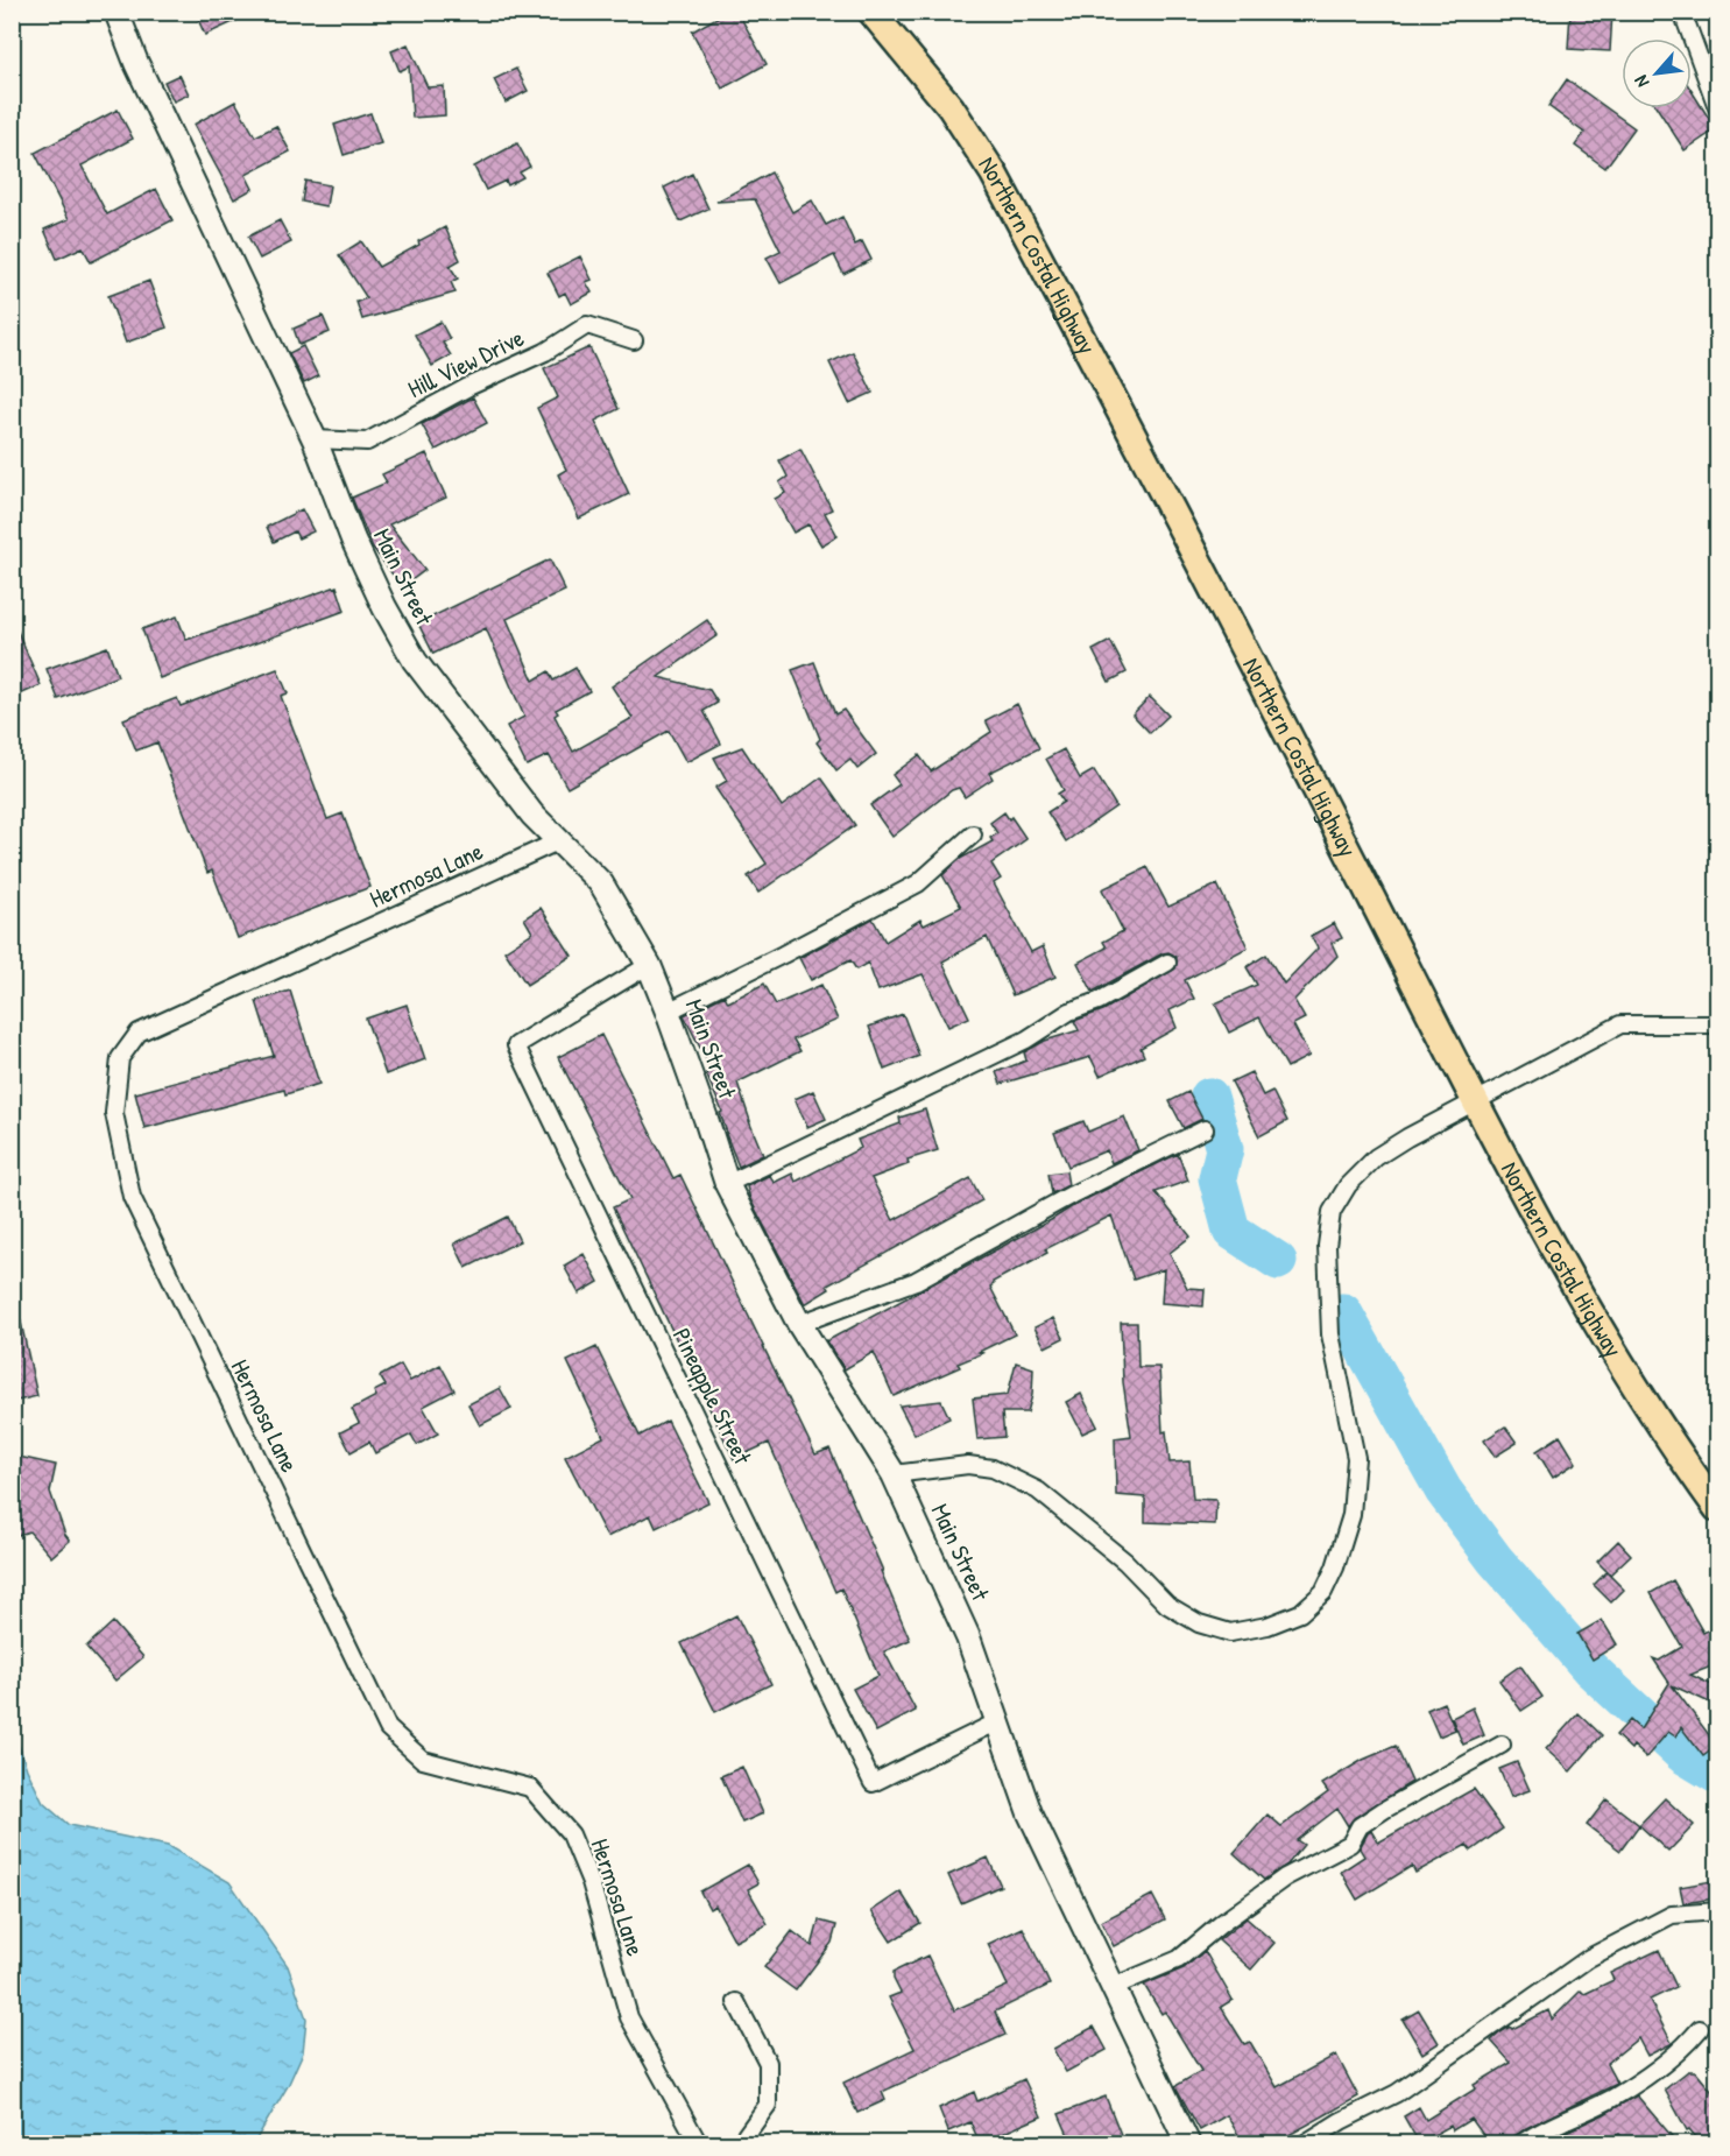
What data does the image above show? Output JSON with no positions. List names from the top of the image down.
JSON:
{
  "streets": {
    "main road": ["Northern Costal Highway"],
    "street": [
      "Hill View Drive",
      "Main Street",
      "Hermosa Lane",
      "Pineapple Street"
    ]
  },
  "crossings": [
    ["Hill View Drive", "Main Street"],
    ["Main Street", "Hermosa Lane"],
    ["Main Street", "Pineapple Street"]
  ],
  "north": "bottom left"
}
